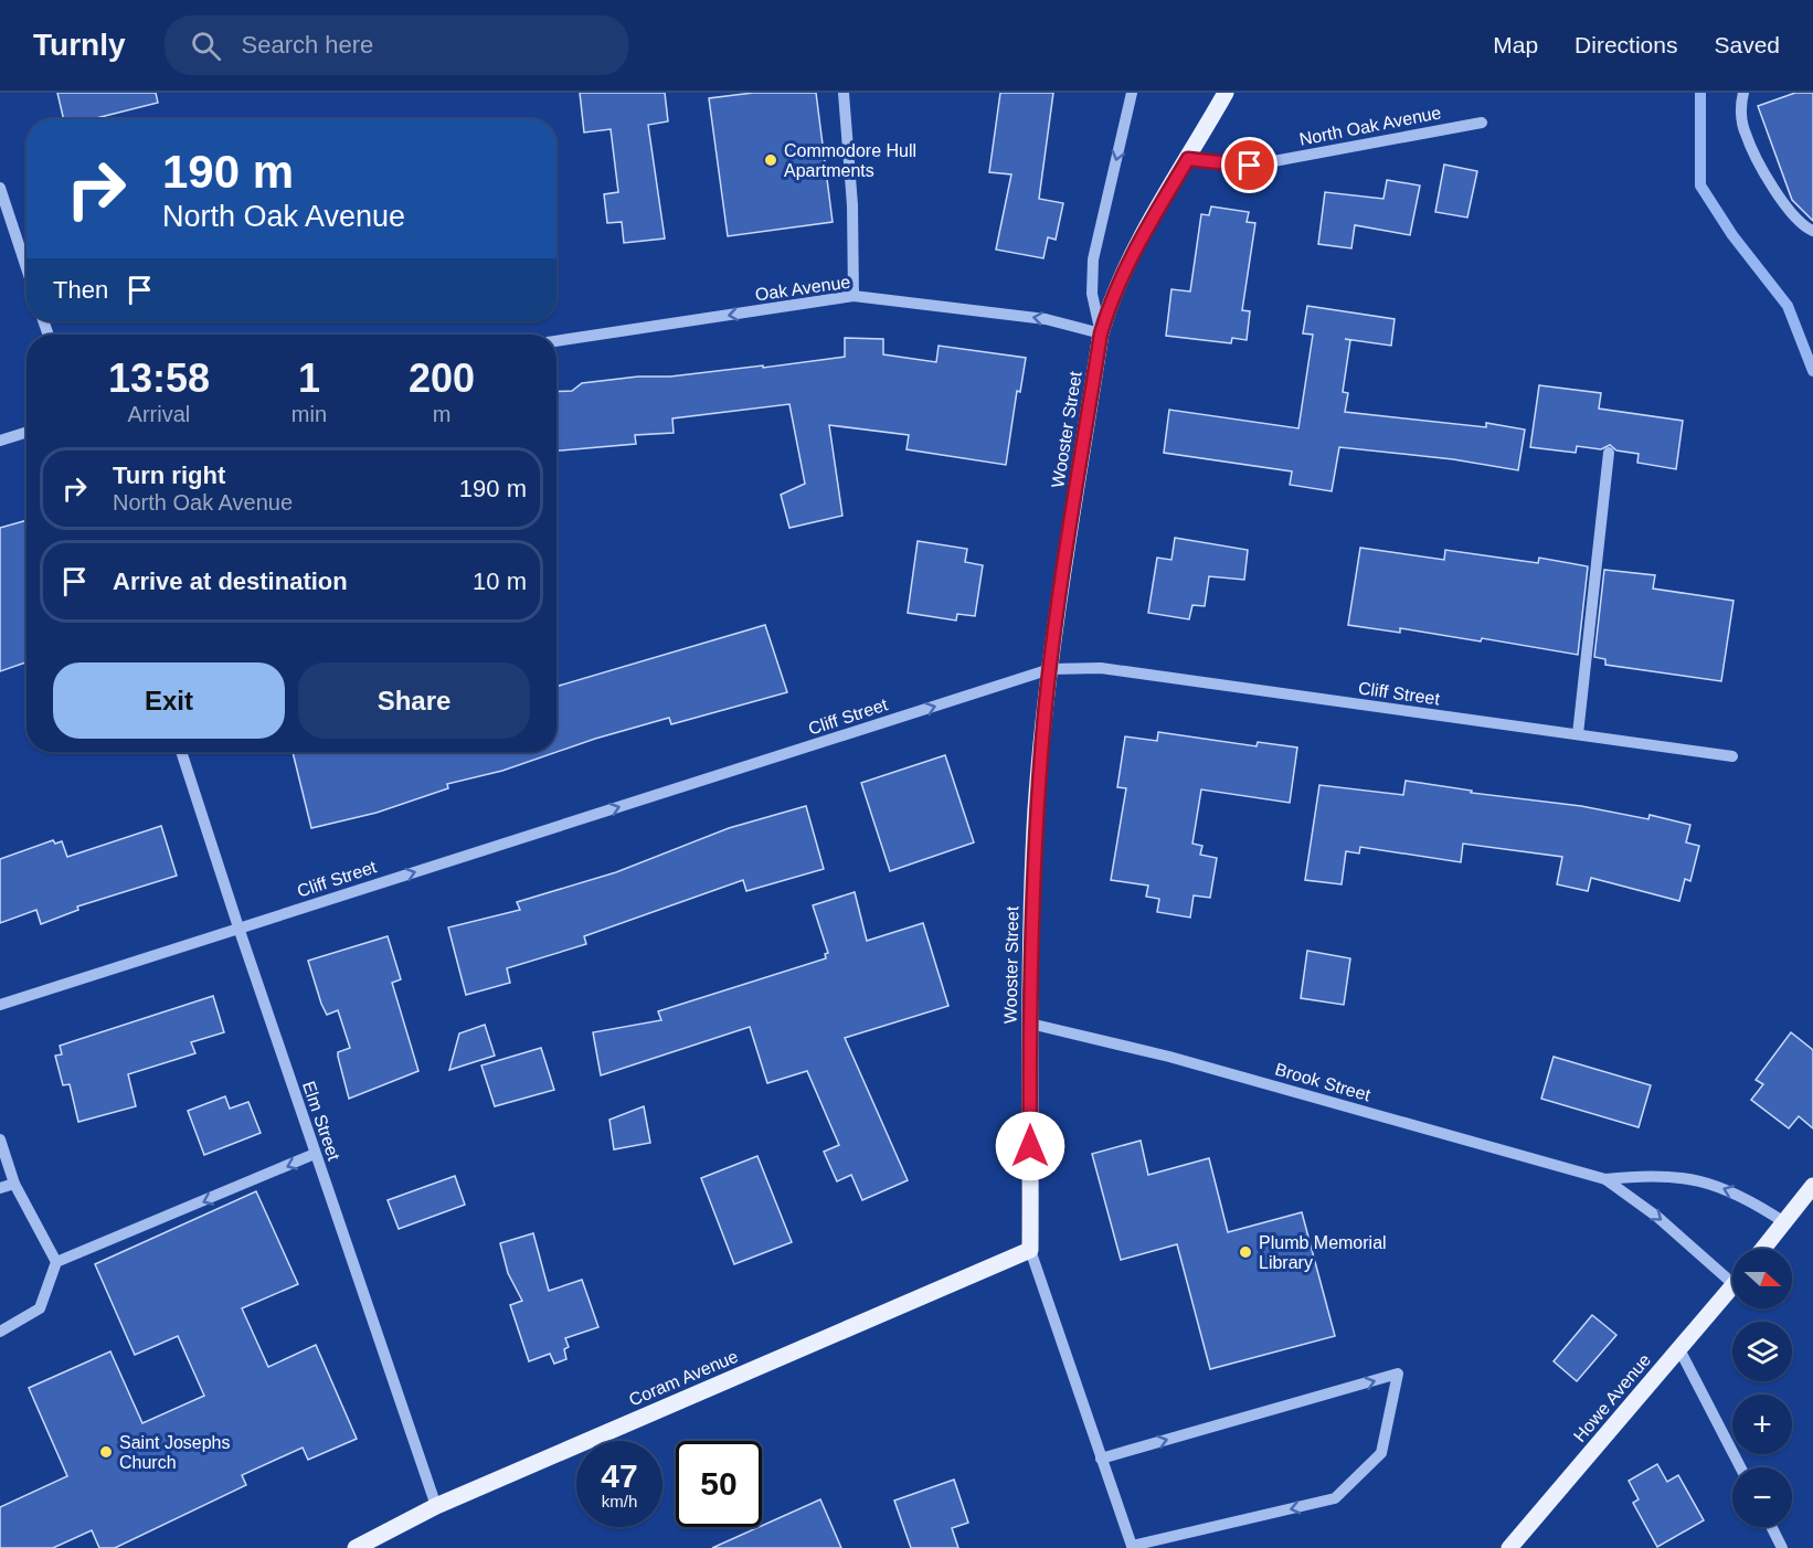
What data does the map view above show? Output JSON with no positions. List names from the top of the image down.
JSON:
{
  "streets": {
    "main road": ["Wooster Street", "Coram Avenue", "Howe Avenue"],
    "street": [
      "North Oak Avenue",
      "Oak Avenue",
      "Cliff Street",
      "Brook Street",
      "Elm Street"
    ]
  },
  "crossings": [
    ["North Oak Avenue", "Wooster Street"],
    ["Oak Avenue", "Wooster Street"],
    ["Wooster Street", "Cliff Street"],
    ["Wooster Street", "Brook Street"],
    ["Wooster Street", "Coram Avenue"],
    ["Cliff Street", "Elm Street"],
    ["Elm Street", "Coram Avenue"]
  ],
  "one_way": ["Oak Avenue", "Cliff Street"],
  "places": ["Commodore Hull Apartments", "Plumb Memorial Library", "Saint Josephs Church"],
  "north": "right",
  "page": {
    "header": "Turnly",
    "search": "Search here",
    "nav": ["Map", "Directions", "Saved"],
    "turn": ["190 m", "North Oak Avenue"],
    "then": "Then",
    "eta": [
      "13:58",
      "Arrival",
      "1",
      "min",
      "200",
      "m"
    ],
    "list": [
      {
        "name": "Turn right",
        "note": "North Oak Avenue",
        "value": "190 m"
      },
      {
        "name": "Arrive at destination",
        "value": "10 m"
      }
    ],
    "buttons": ["Exit", "Share"],
    "map_buttons": ["+", "−"],
    "speed": "47 km/h",
    "limit": "50"
  }
}
